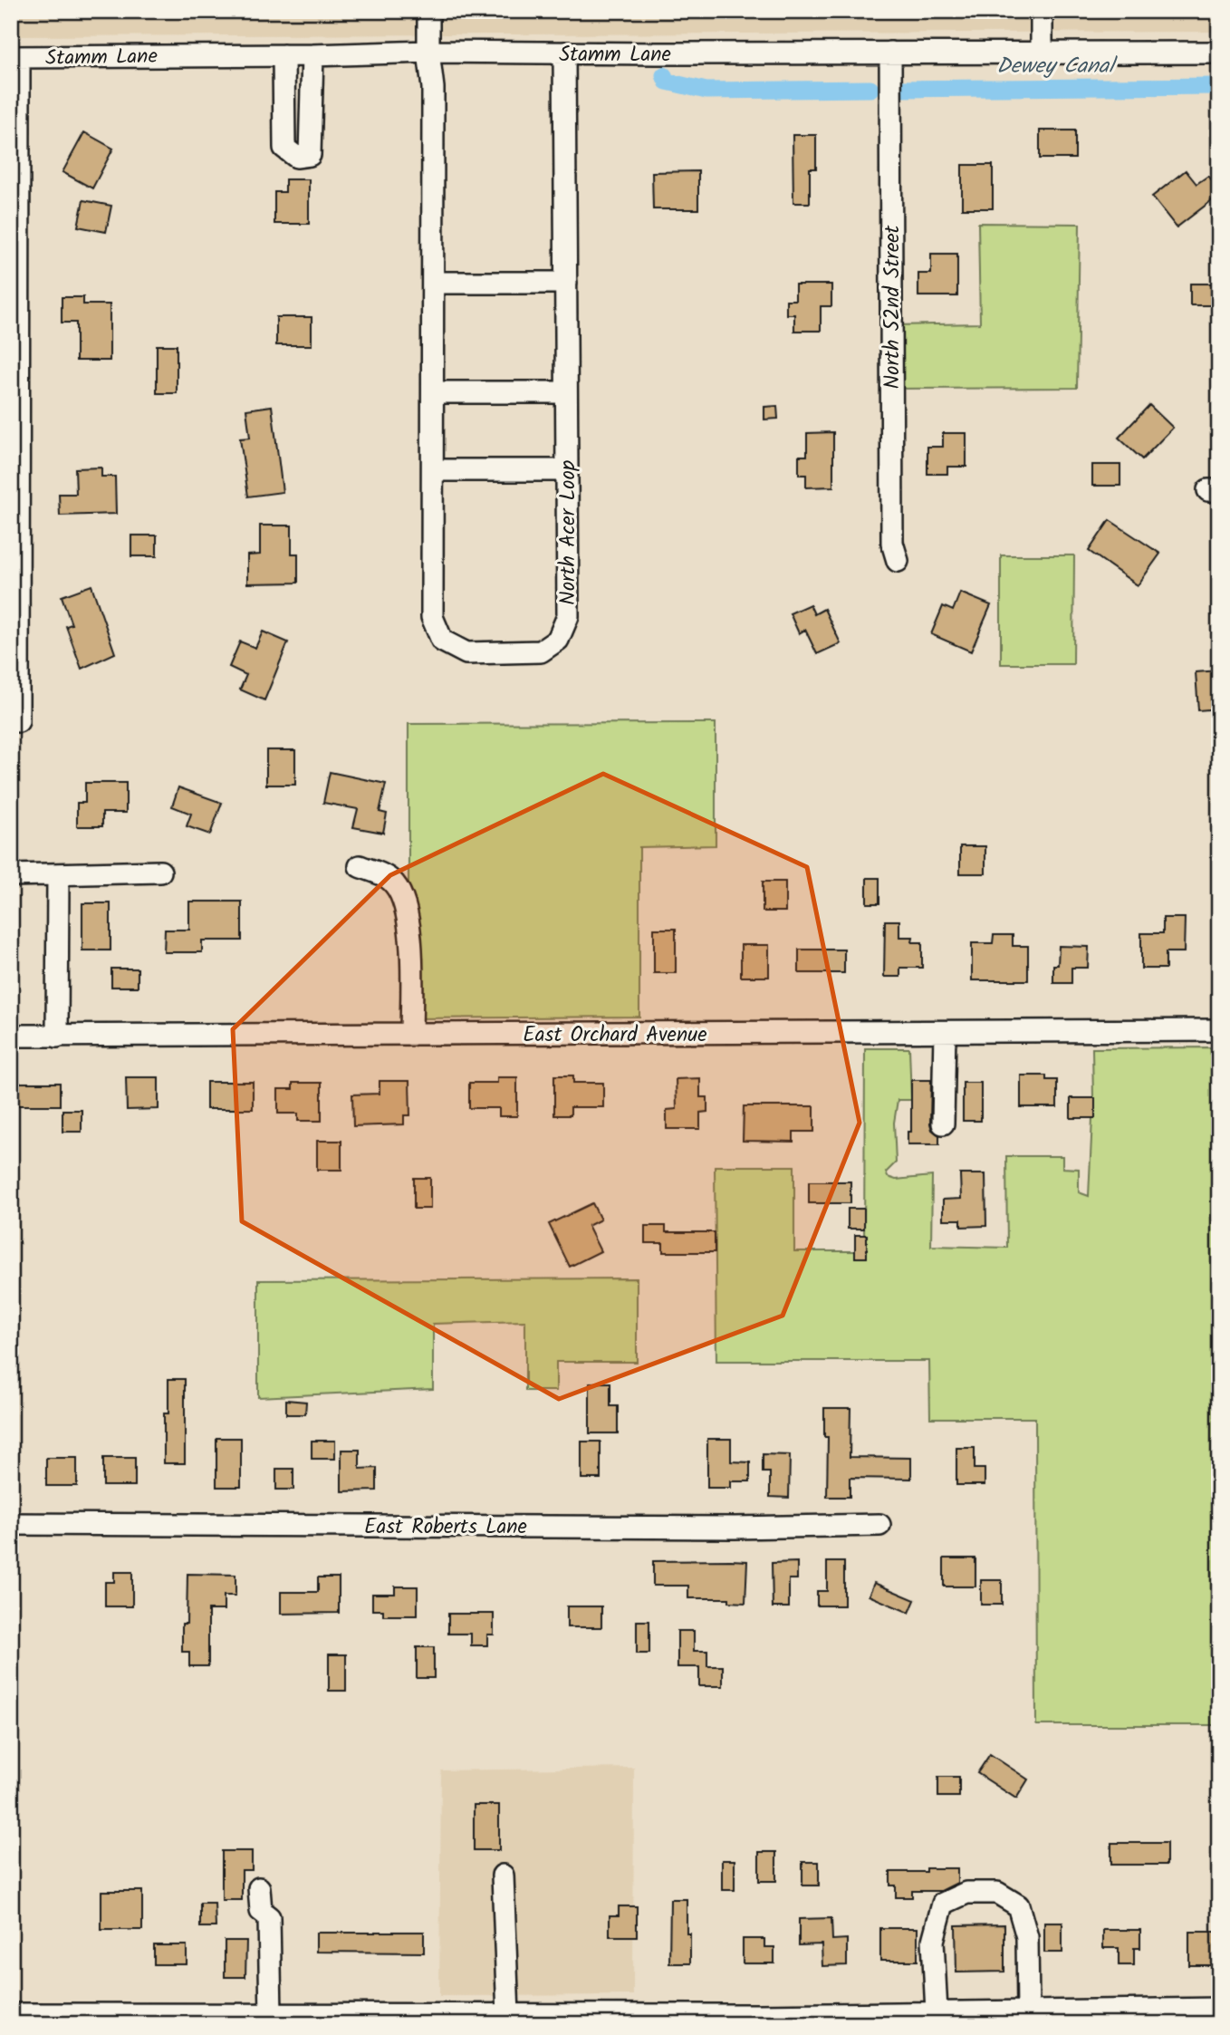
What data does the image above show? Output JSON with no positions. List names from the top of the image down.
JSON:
{
  "streets": {
    "street": [
      "Stamm Lane",
      "North 52nd Street",
      "North Acer Loop",
      "East Orchard Avenue",
      "East Roberts Lane"
    ]
  },
  "crossings": [
    ["Stamm Lane", "North 52nd Street"],
    ["Stamm Lane", "North Acer Loop"]
  ],
  "water": ["Dewey Canal"]
}
